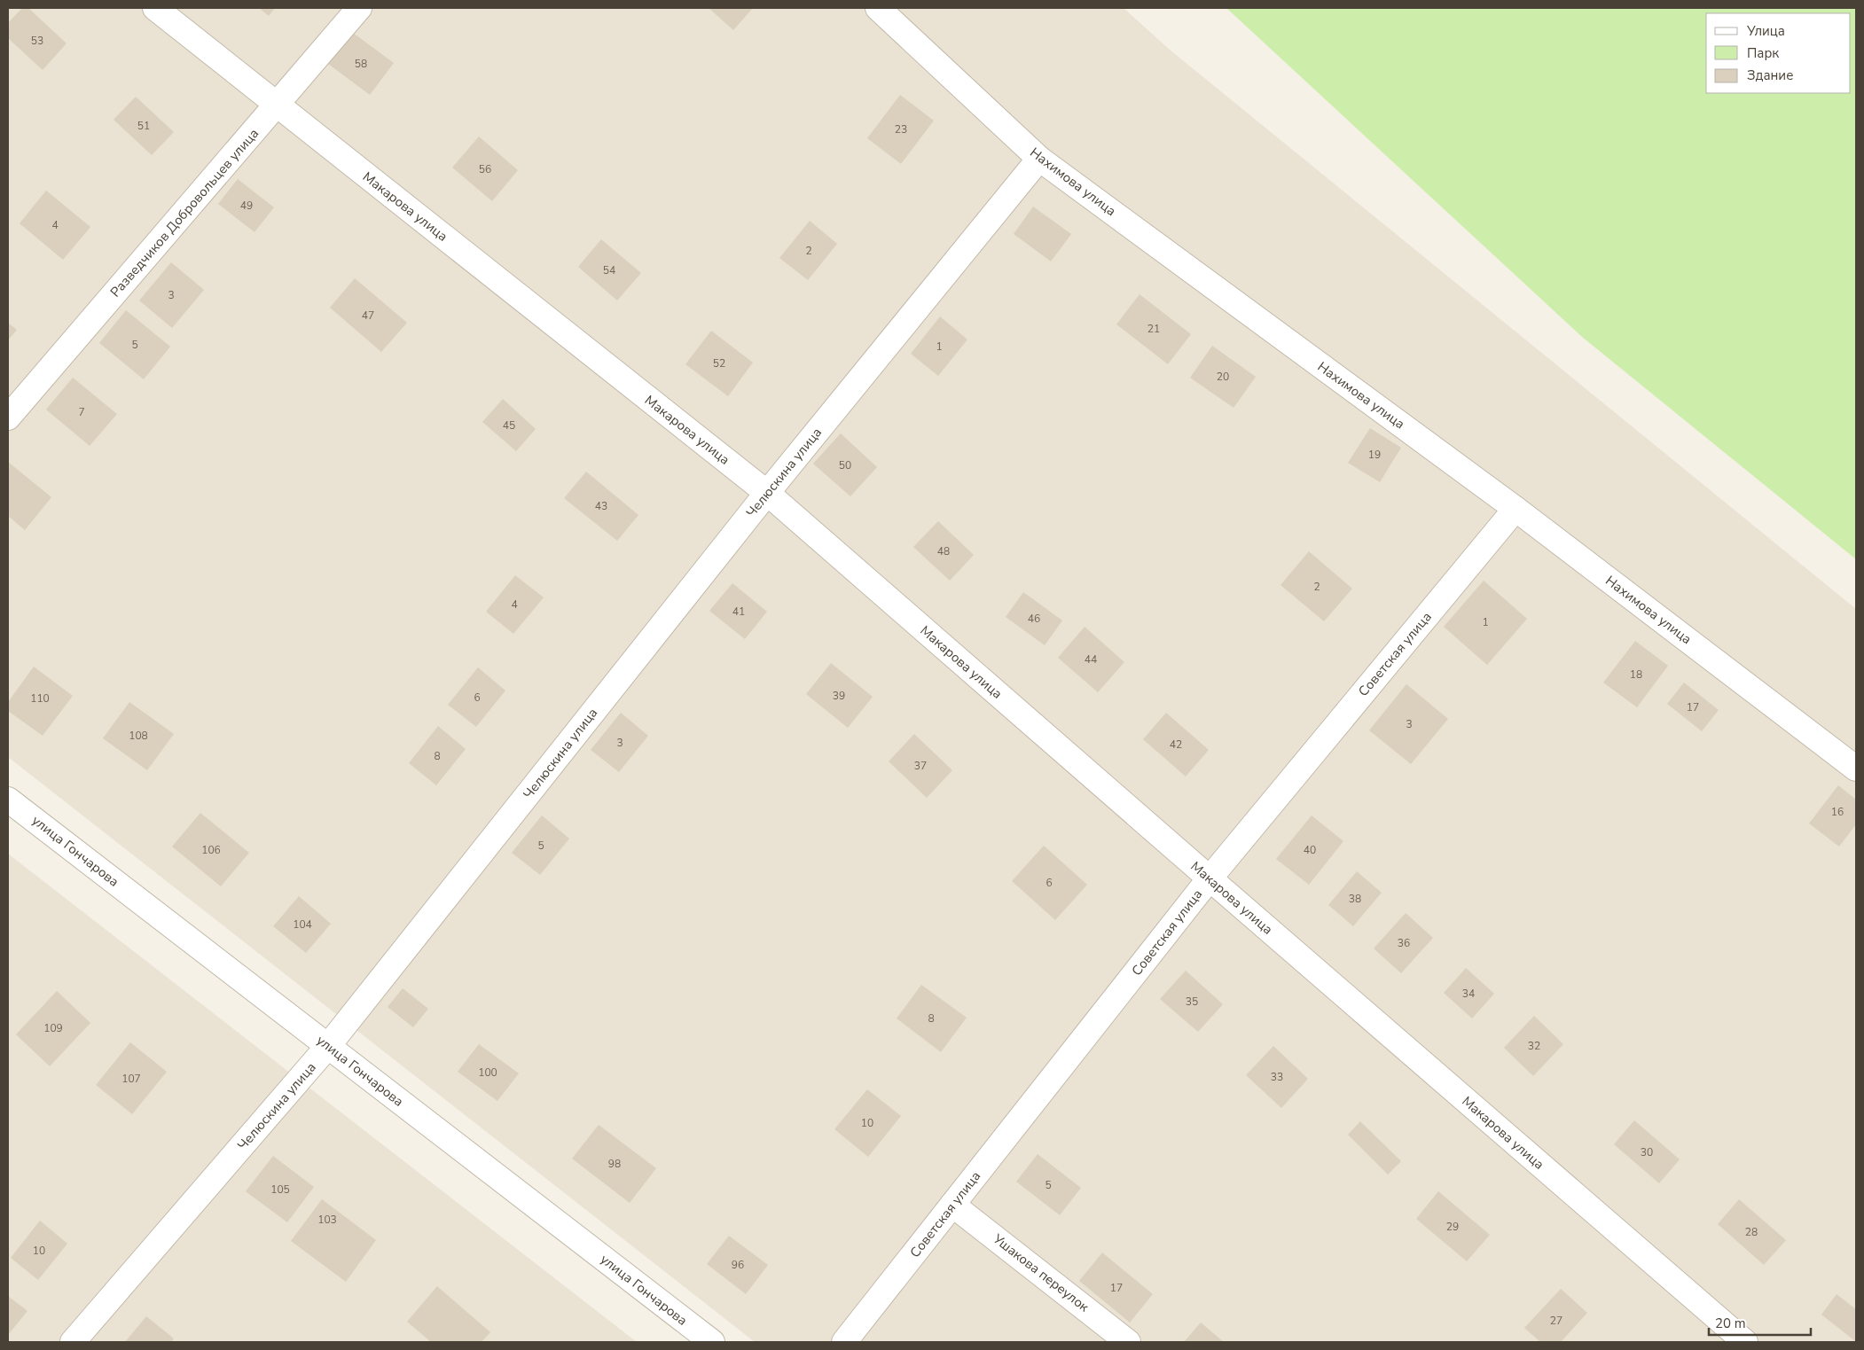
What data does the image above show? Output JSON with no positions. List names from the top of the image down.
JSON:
{
  "streets": {
    "street": [
      "Нахимова улица",
      "Макарова улица",
      "Разведчиков Добровольцев улица",
      "Челюскина улица",
      "Советская улица",
      "улица Гончарова",
      "Ушакова переулок"
    ]
  },
  "crossings": [
    ["Нахимова улица", "Челюскина улица"],
    ["Нахимова улица", "Советская улица"],
    ["Макарова улица", "Разведчиков Добровольцев улица"],
    ["Макарова улица", "Челюскина улица"],
    ["Макарова улица", "Советская улица"],
    ["Челюскина улица", "улица Гончарова"],
    ["Советская улица", "Ушакова переулок"]
  ],
  "house_numbers": [
    "53",
    "58",
    "51",
    "23",
    "56",
    "49",
    "4",
    "2",
    "54",
    "3",
    "47",
    "21",
    "5",
    "1",
    "52",
    "20",
    "7",
    "45",
    "19",
    "50",
    "43",
    "48",
    "2",
    "4",
    "41",
    "46",
    "1",
    "44",
    "18",
    "39",
    "6",
    "110",
    "17",
    "3",
    "108",
    "3",
    "42",
    "8",
    "37",
    "16",
    "5",
    "106",
    "40",
    "6",
    "38",
    "104",
    "36",
    "34",
    "35",
    "8",
    "109",
    "32",
    "100",
    "33",
    "107",
    "10",
    "30",
    "98",
    "5",
    "105",
    "103",
    "29",
    "28",
    "10",
    "96",
    "17",
    "27"
  ],
  "legend": ["Улица", "Парк", "Здание"],
  "scale_bar": "20 m"
}
